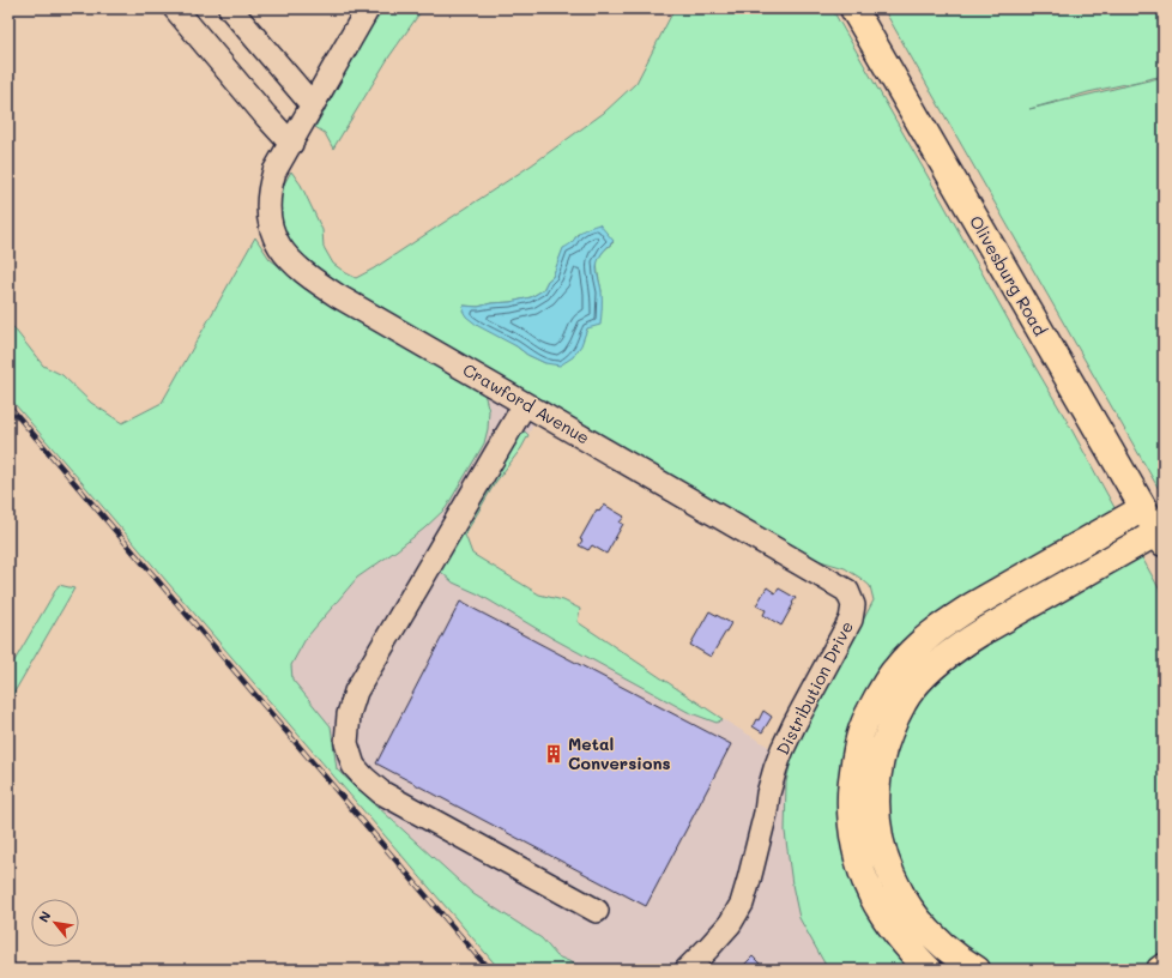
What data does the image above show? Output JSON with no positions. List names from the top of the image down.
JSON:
{
  "streets": {
    "main road": ["Olivesburg Road"],
    "street": ["Crawford Avenue", "Distribution Drive"]
  },
  "crossings": [
    ["Crawford Avenue", "Distribution Drive"]
  ],
  "places": {
    "building": ["Metal Conversions"]
  },
  "north": "top left"
}
